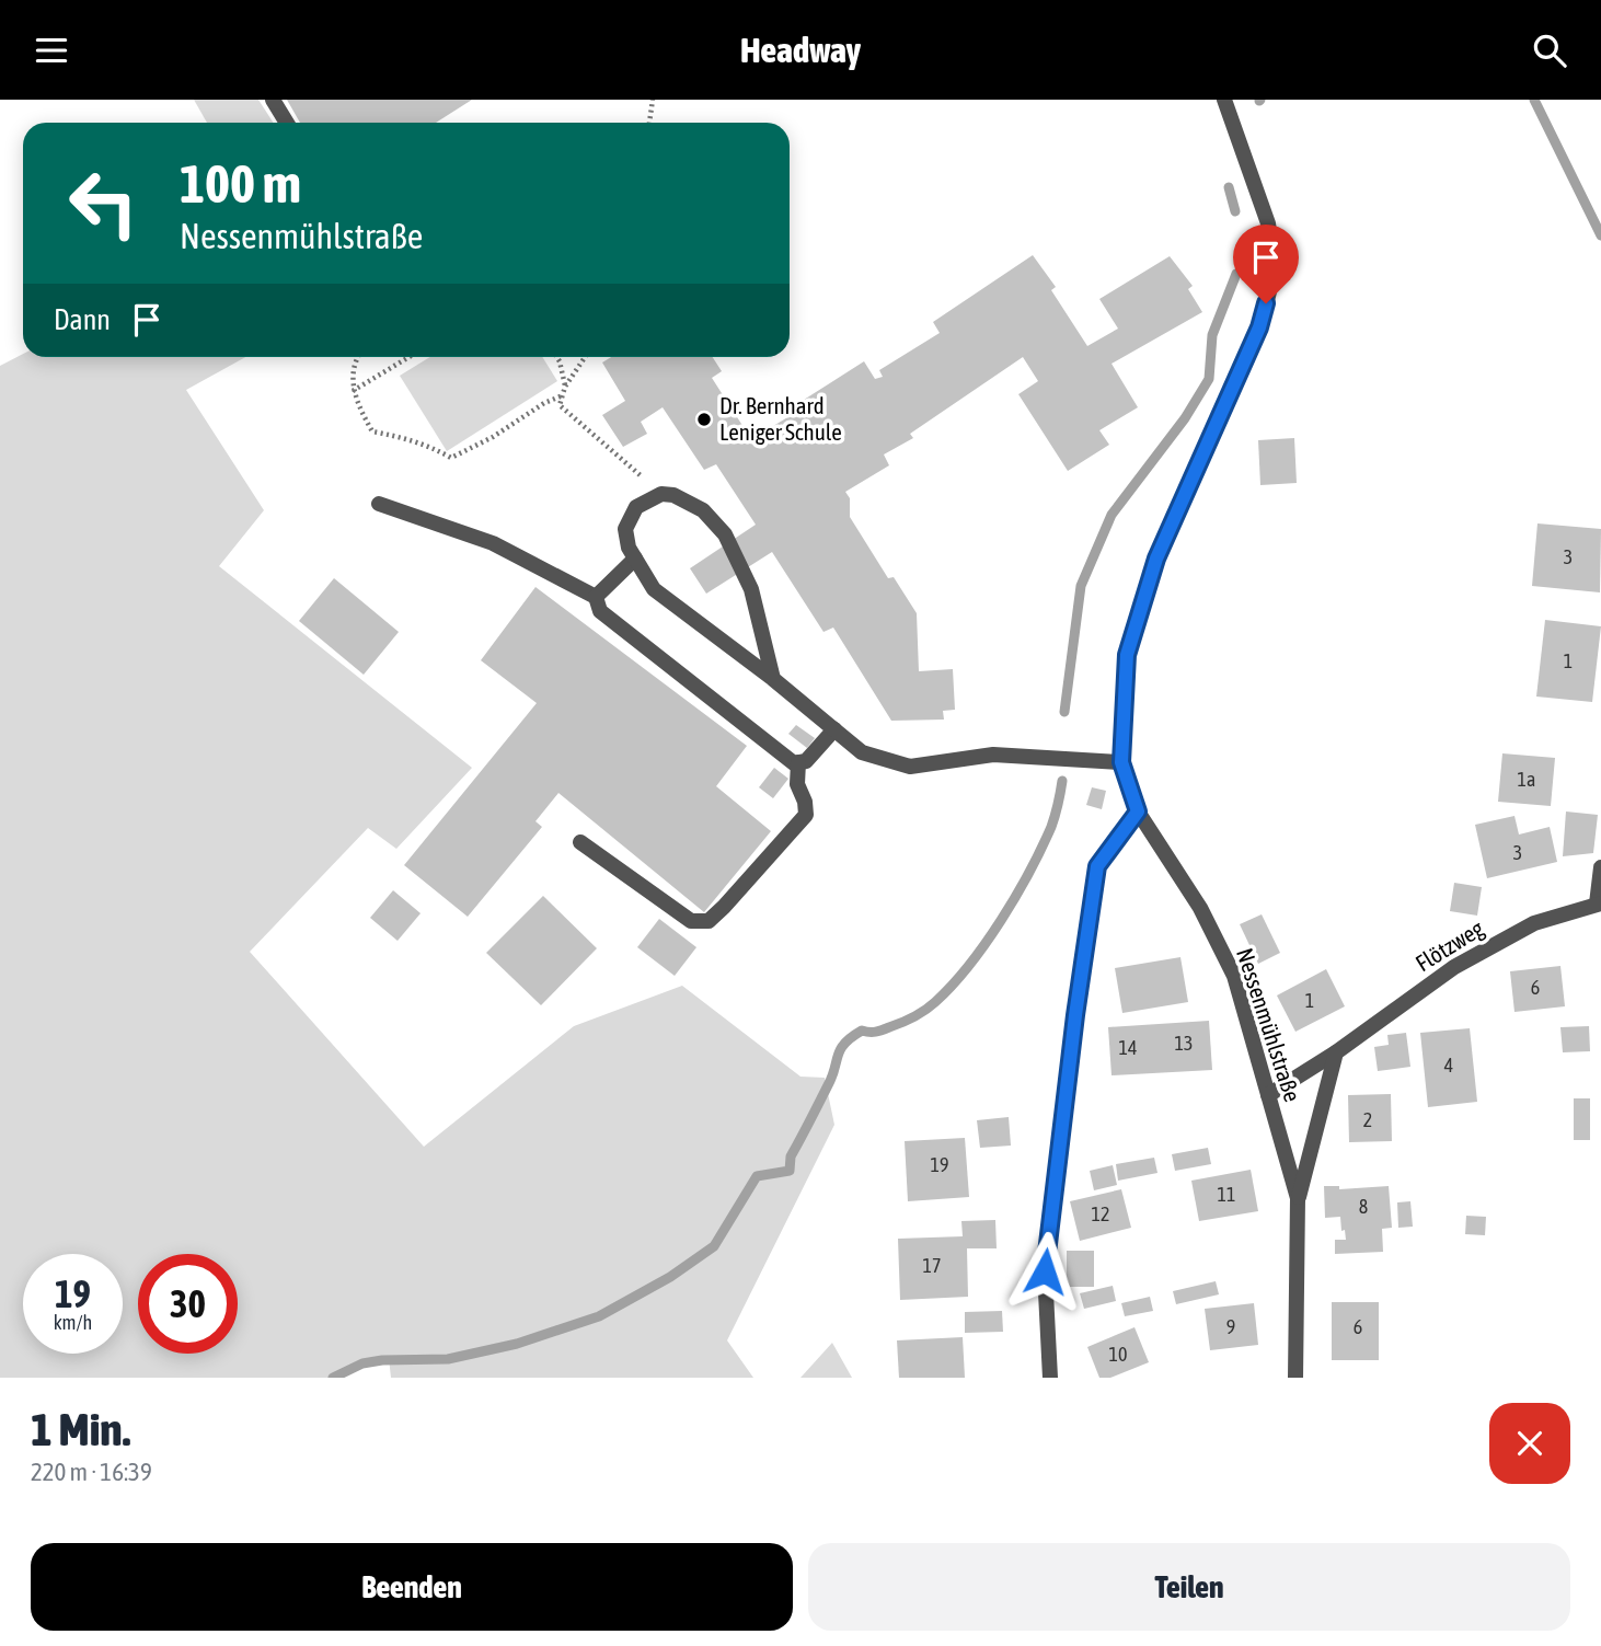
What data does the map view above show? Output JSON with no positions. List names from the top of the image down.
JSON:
{
  "streets": {
    "street": ["Flötzweg", "Nessenmühlstraße"]
  },
  "crossings": [
    ["Flötzweg", "Nessenmühlstraße"]
  ],
  "places": ["Dr. Bernhard Leniger Schule"],
  "house_numbers": [
    "3",
    "1",
    "1a",
    "3",
    "6",
    "1",
    "13",
    "14",
    "4",
    "2",
    "19",
    "11",
    "8",
    "12",
    "17",
    "9",
    "6",
    "10"
  ],
  "page": {
    "header": "Headway",
    "turn": ["100 m", "Nessenmühlstraße"],
    "then": "Dann",
    "speed": "19 km/h",
    "limit": "30",
    "heading": ["1 Min.", "220 m · 16:39"],
    "buttons": ["Beenden", "Teilen"]
  }
}
